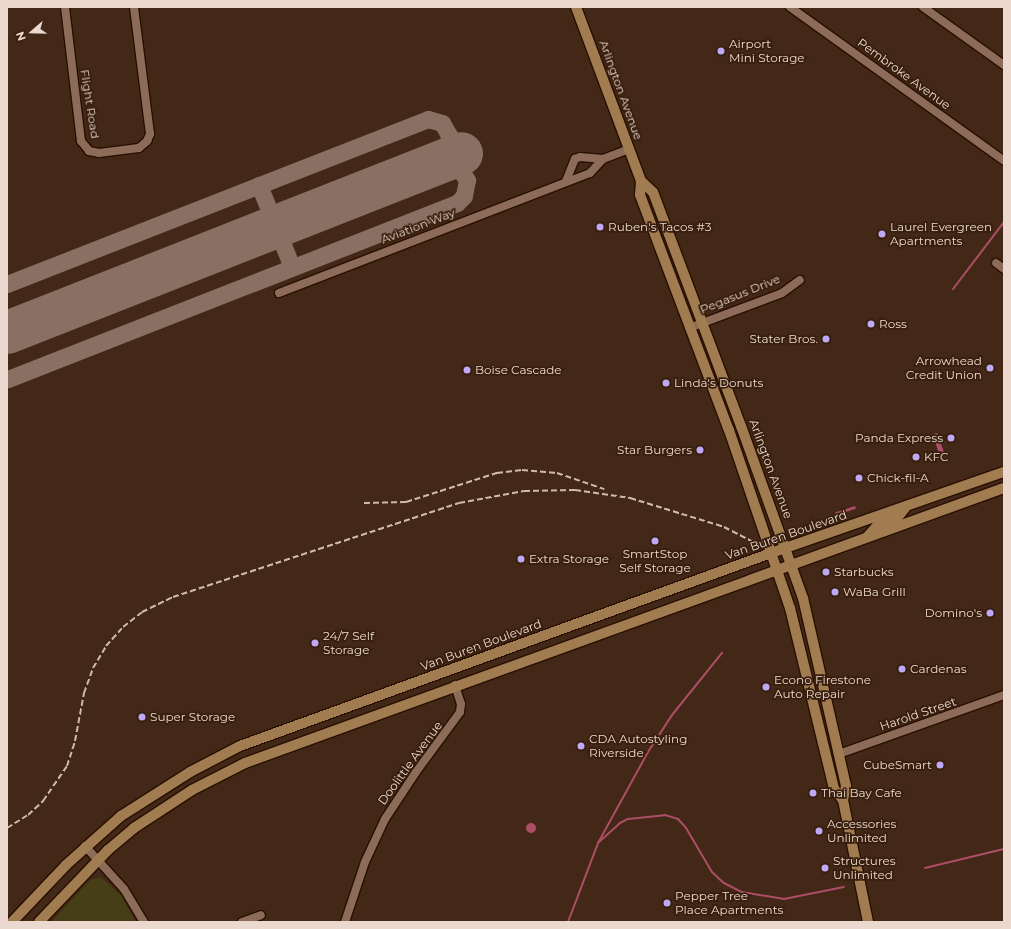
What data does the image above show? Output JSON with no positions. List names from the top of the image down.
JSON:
{
  "streets": {
    "main road": ["Arlington Avenue", "Van Buren Boulevard"],
    "street": [
      "Pembroke Avenue",
      "Flight Road",
      "Aviation Way",
      "Pegasus Drive",
      "Harold Street",
      "Doolittle Avenue"
    ]
  },
  "crossings": [
    ["Arlington Avenue", "Aviation Way"],
    ["Arlington Avenue", "Pegasus Drive"],
    ["Arlington Avenue", "Van Buren Boulevard"],
    ["Arlington Avenue", "Harold Street"]
  ],
  "places": [
    "Airport Mini Storage",
    "Ruben's Tacos #3",
    "Laurel Evergreen Apartments",
    "Ross",
    "Stater Bros.",
    "Arrowhead Credit Union",
    "Boise Cascade",
    "Linda's Donuts",
    "Panda Express",
    "Star Burgers",
    "KFC",
    "Chick-fil-A",
    "SmartStop Self Storage",
    "Extra Storage",
    "Starbucks",
    "WaBa Grill",
    "Domino's",
    "24/7 Self Storage",
    "Cardenas",
    "Econo Firestone Auto Repair",
    "Super Storage",
    "CDA Autostyling Riverside",
    "CubeSmart",
    "Thai Bay Cafe",
    "Accessories Unlimited",
    "Structures Unlimited",
    "Pepper Tree Place Apartments"
  ],
  "north": "left"
}
